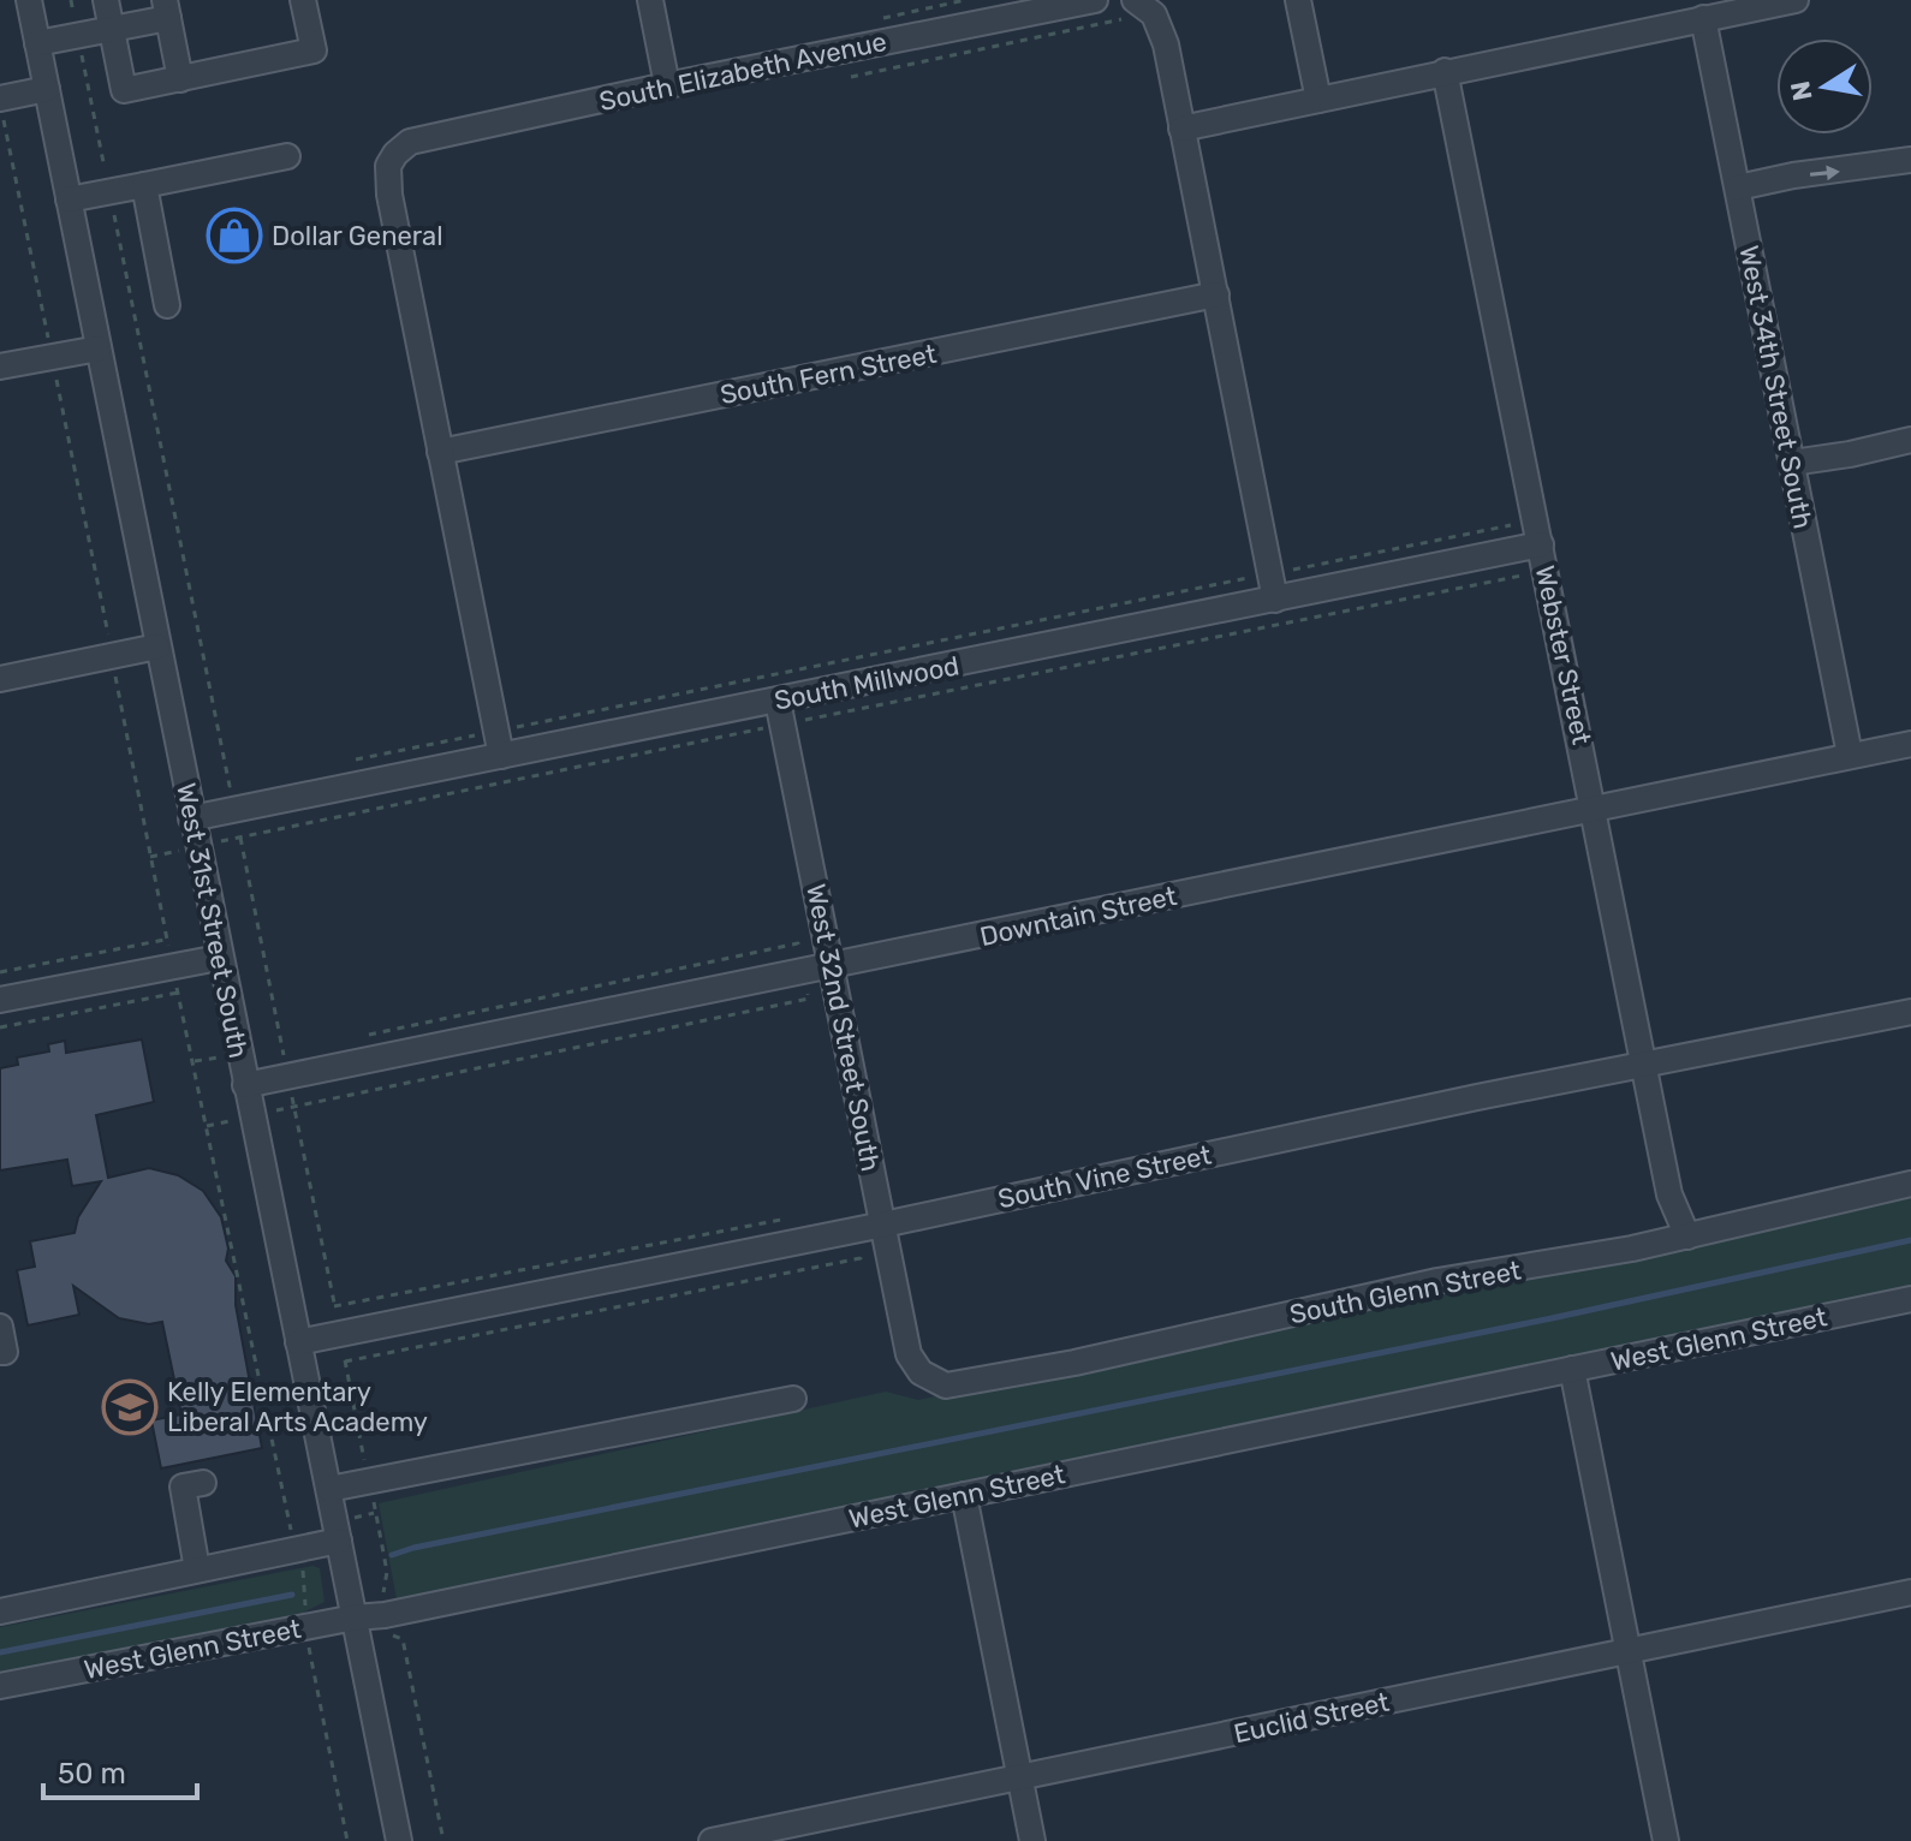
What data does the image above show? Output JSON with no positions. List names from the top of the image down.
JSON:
{
  "streets": {
    "street": [
      "South Elizabeth Avenue",
      "South Fern Street",
      "West 34th Street South",
      "Webster Street",
      "South Millwood",
      "Downtain Street",
      "West 31st Street South",
      "West 32nd Street South",
      "South Vine Street",
      "South Glenn Street",
      "West Glenn Street",
      "Euclid Street"
    ]
  },
  "crossings": [
    ["South Elizabeth Avenue", "South Fern Street"],
    ["West 34th Street South", "Downtain Street"],
    ["Webster Street", "South Millwood"],
    ["Webster Street", "Downtain Street"],
    ["Webster Street", "South Vine Street"],
    ["Webster Street", "South Glenn Street"],
    ["South Millwood", "West 31st Street South"],
    ["South Millwood", "West 32nd Street South"],
    ["Downtain Street", "West 31st Street South"],
    ["Downtain Street", "West 32nd Street South"],
    ["West 31st Street South", "South Vine Street"],
    ["West 31st Street South", "West Glenn Street"],
    ["West 32nd Street South", "South Vine Street"],
    ["West 32nd Street South", "South Glenn Street"]
  ],
  "places": {
    "shop": ["Dollar General"],
    "school or university": ["Kelly Elementary Liberal Arts Academy"]
  },
  "scale_bar": "50 m",
  "north": "left"
}
